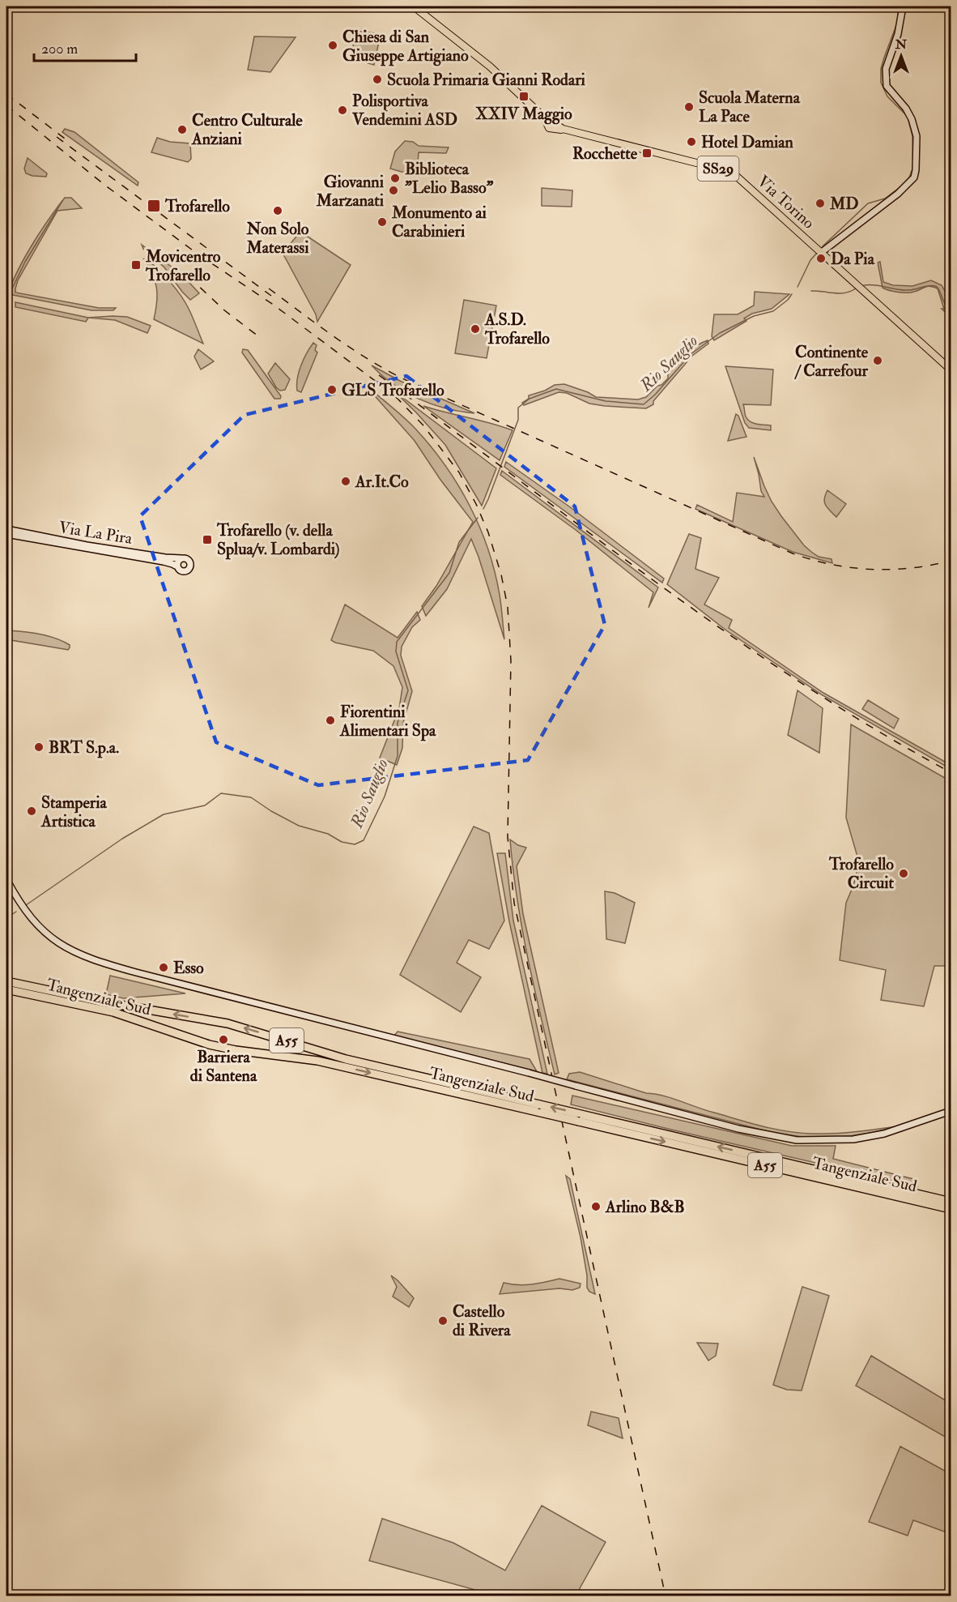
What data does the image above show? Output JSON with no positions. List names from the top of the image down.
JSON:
{
  "streets": {
    "highway": ["Tangenziale Sud", "A55"],
    "main road": ["SS29", "Via Torino"],
    "street": ["Via La Pira"]
  },
  "water": ["Rio Sauglio"],
  "places": {
    "other": [
      "Chiesa di San Giuseppe Artigiano",
      "Scuola Primaria Gianni Rodari",
      "Scuola Materna La Pace",
      "Polisportiva Vendemini ASD",
      "Centro Culturale Anziani",
      "Hotel Damian",
      "Biblioteca \"Lelio Basso\"",
      "Giovanni Marzanati",
      "MD",
      "Non Solo Materassi",
      "Monumento ai Carabinieri",
      "Da Pia",
      "A.S.D. Trofarello",
      "Continente / Carrefour",
      "GLS Trofarello",
      "Ar.It.Co",
      "Fiorentini Alimentari Spa",
      "BRT S.p.a.",
      "Stamperia Artistica",
      "Trofarello Circuit",
      "Esso",
      "Barriera di Santena",
      "Arlino B&B",
      "Castello di Rivera"
    ],
    "transit": [
      "XXIV Maggio",
      "Rocchette",
      "Trofarello",
      "Movicentro Trofarello",
      "Trofarello (v. della Splua/v. Lombardi)"
    ]
  },
  "scale_bar": "200 m",
  "north": "top"
}
